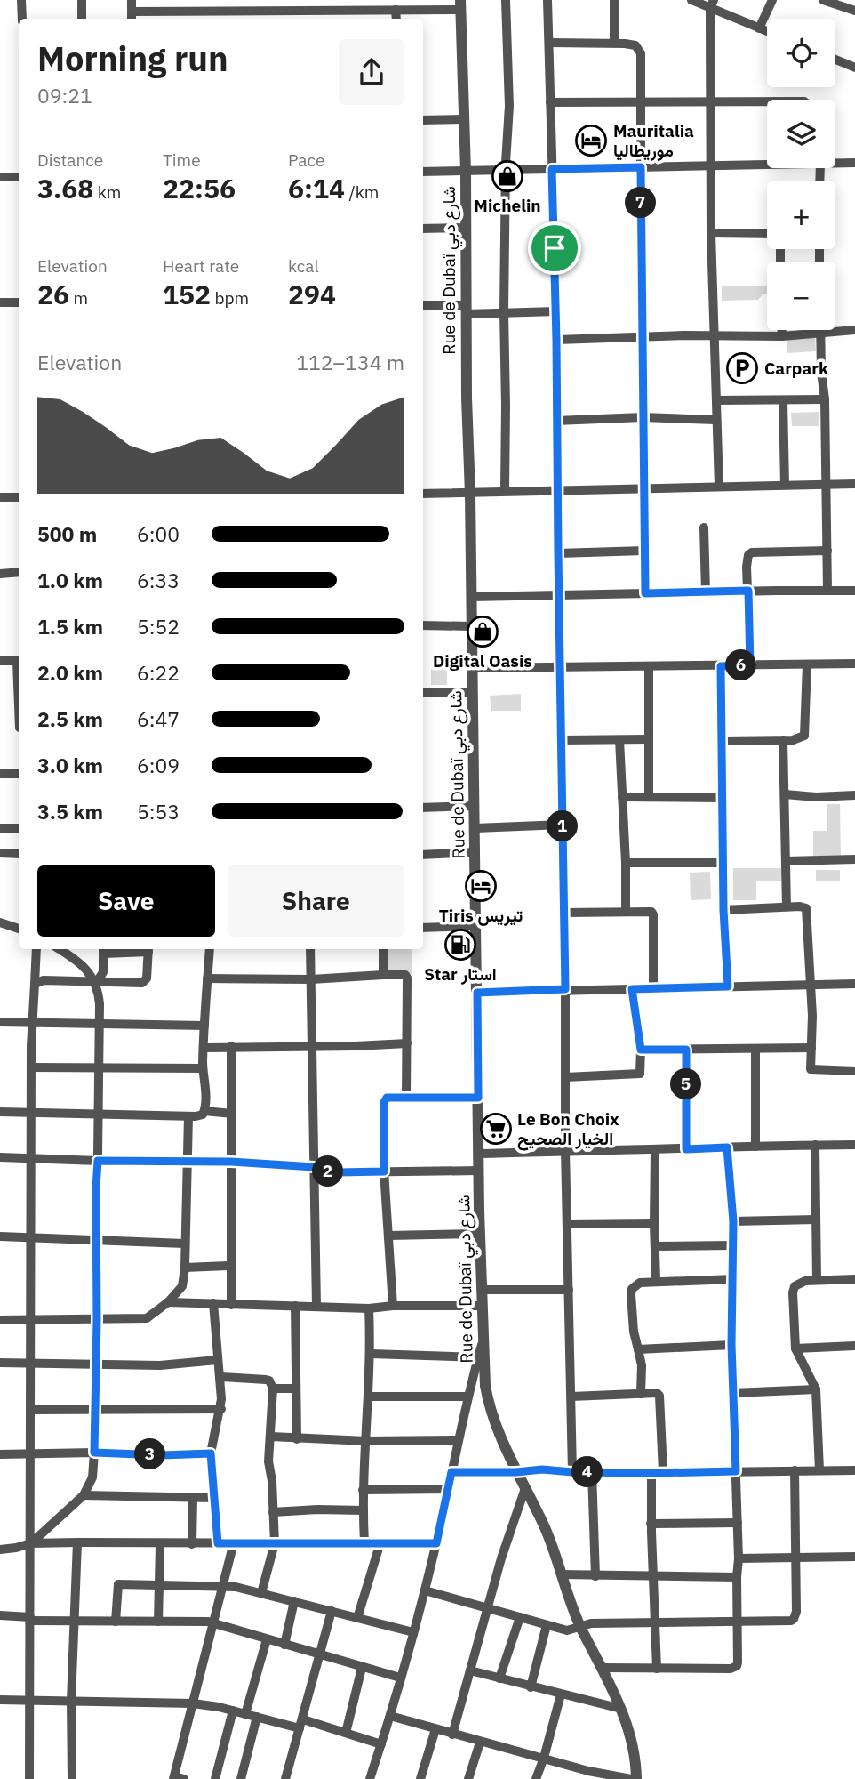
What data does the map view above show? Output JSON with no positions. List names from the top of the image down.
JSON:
{
  "streets": {
    "street": ["Rue de Dubaï شارع دبي"]
  },
  "places": {
    "hotel": ["Mauritalia موريطاليا", "Tiris تيريس"],
    "shop": ["Michelin", "Digital Oasis"],
    "parking": ["Carpark"],
    "fuel station": ["Star استار"],
    "supermarket": ["Le Bon Choix الخيار الصحيح"]
  },
  "page": {
    "map_buttons": ["+", "−"],
    "heading": ["Morning run", "09:21"],
    "stats": [
      ["Distance", "3.68 km"],
      ["Time", "22:56"],
      ["Pace", "6:14 /km"],
      ["Elevation", "26 m"],
      ["Heart rate", "152 bpm"],
      ["kcal", "294"]
    ],
    "pins": [
      "7",
      "6",
      "1",
      "5",
      "2",
      "3",
      "4"
    ],
    "chart": ["Elevation", "112–134 m"],
    "list": [
      {
        "name": "500 m",
        "note": "6:00"
      },
      {
        "name": "1.0 km",
        "note": "6:33"
      },
      {
        "name": "1.5 km",
        "note": "5:52"
      },
      {
        "name": "2.0 km",
        "note": "6:22"
      },
      {
        "name": "2.5 km",
        "note": "6:47"
      },
      {
        "name": "3.0 km",
        "note": "6:09"
      },
      {
        "name": "3.5 km",
        "note": "5:53"
      }
    ],
    "buttons": ["Save", "Share"]
  }
}
